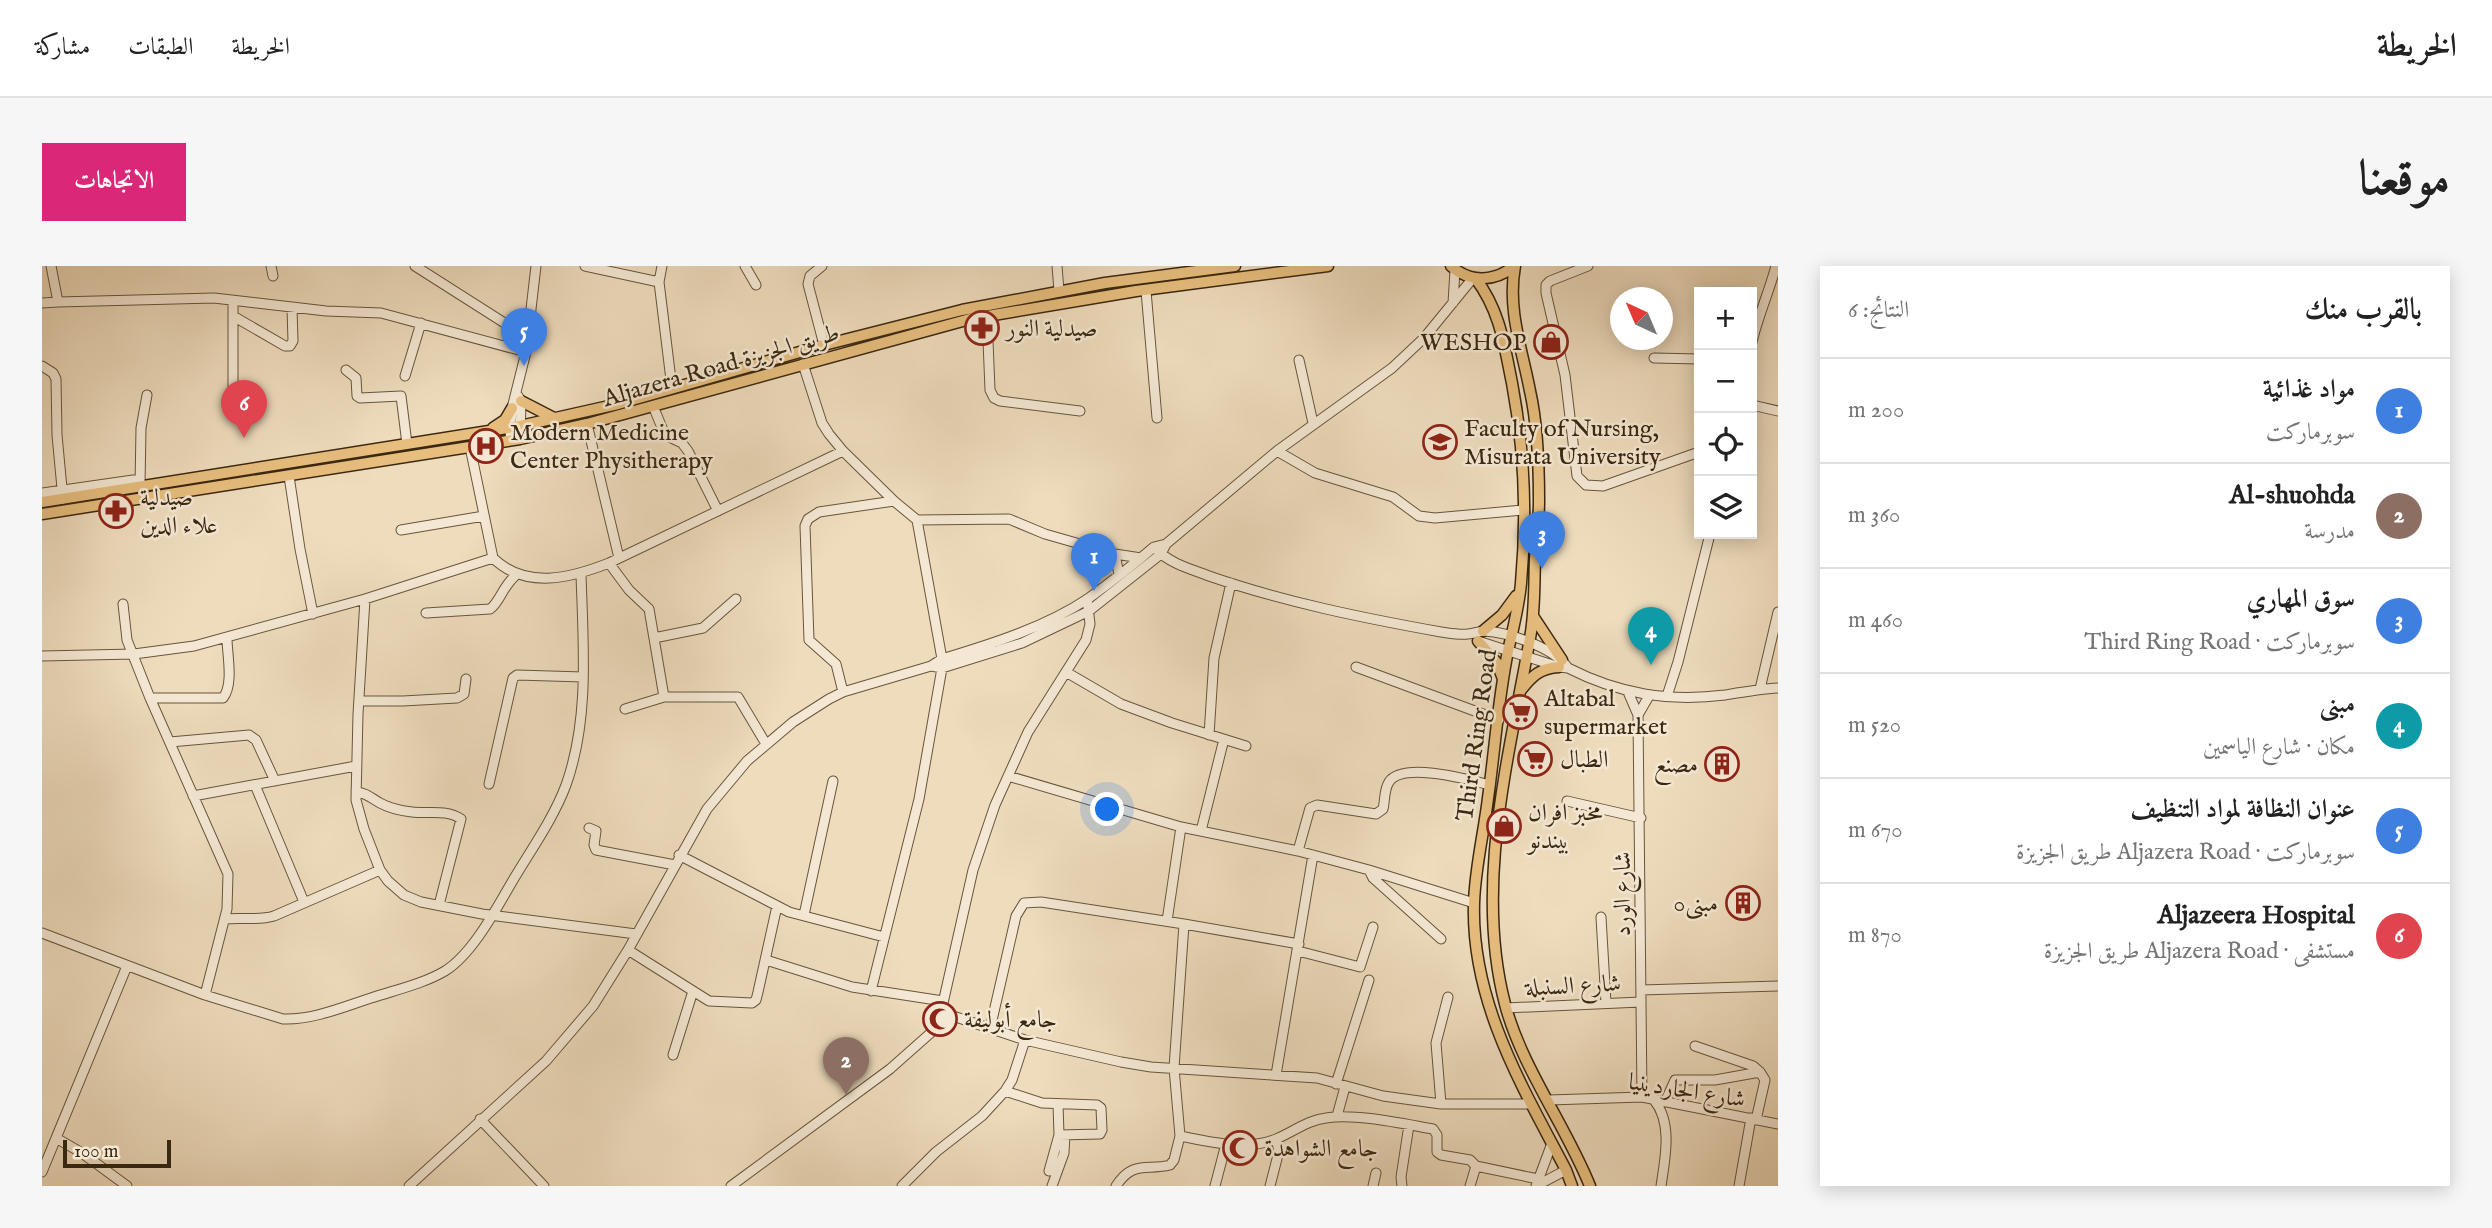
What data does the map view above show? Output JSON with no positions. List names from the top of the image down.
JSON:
{
  "streets": {
    "main road": ["Aljazera Road طريق الجزيزة", "Third Ring Road"],
    "street": ["شارع الورد", "شارع السنبلة", "شارع الجاردينيا"]
  },
  "crossings": [
    ["Third Ring Road", "شارع السنبلة"],
    ["Third Ring Road", "شارع الجاردينيا"],
    ["شارع الورد", "شارع السنبلة"],
    ["شارع الورد", "شارع الجاردينيا"]
  ],
  "places": {
    "pharmacy": ["صيدلية النور", "صيدلية علاء الدين"],
    "shop": ["WESHOP", "مخبز افران بيندنو"],
    "school or university": ["Faculty of Nursing, Misurata University"],
    "hospital": ["Modern Medicine Center Physitherapy"],
    "supermarket": ["Altabal supermarket", "الطبال"],
    "building": ["مصنع", "مبنى0"],
    "mosque": ["جامع أبوليفة", "جامع الشواهدة"]
  },
  "scale_bar": "100 m",
  "north": "top left",
  "page": {
    "header": "الخريطة",
    "nav": ["الخريطة", "الطبقات", "مشاركة"],
    "title": "موقعنا",
    "buttons": "الاتجاهات",
    "heading": ["بالقرب منك", "النتائج: 6"],
    "map_buttons": ["+", "−"],
    "pins": [
      "5",
      "6",
      "3",
      "1",
      "4",
      "2"
    ],
    "list": [
      {
        "mark": "1",
        "name": "مواد غذائية",
        "note": "سوبرماركت",
        "value": "200 m"
      },
      {
        "mark": "2",
        "name": "Al-shuohda",
        "note": "مدرسة",
        "value": "360 m"
      },
      {
        "mark": "3",
        "name": "سوق المهاري",
        "note": "سوبرماركت · Third Ring Road",
        "value": "460 m"
      },
      {
        "mark": "4",
        "name": "مبنى",
        "note": "مكان · شارع الياسمين",
        "value": "520 m"
      },
      {
        "mark": "5",
        "name": "عنوان النظافة لمواد التنظيف",
        "note": "سوبرماركت · Aljazera Road طريق الجزيزة",
        "value": "670 m"
      },
      {
        "mark": "6",
        "name": "Aljazeera Hospital",
        "note": "مستشفى · Aljazera Road طريق الجزيزة",
        "value": "870 m"
      }
    ],
    "scale": "100 m"
  }
}
